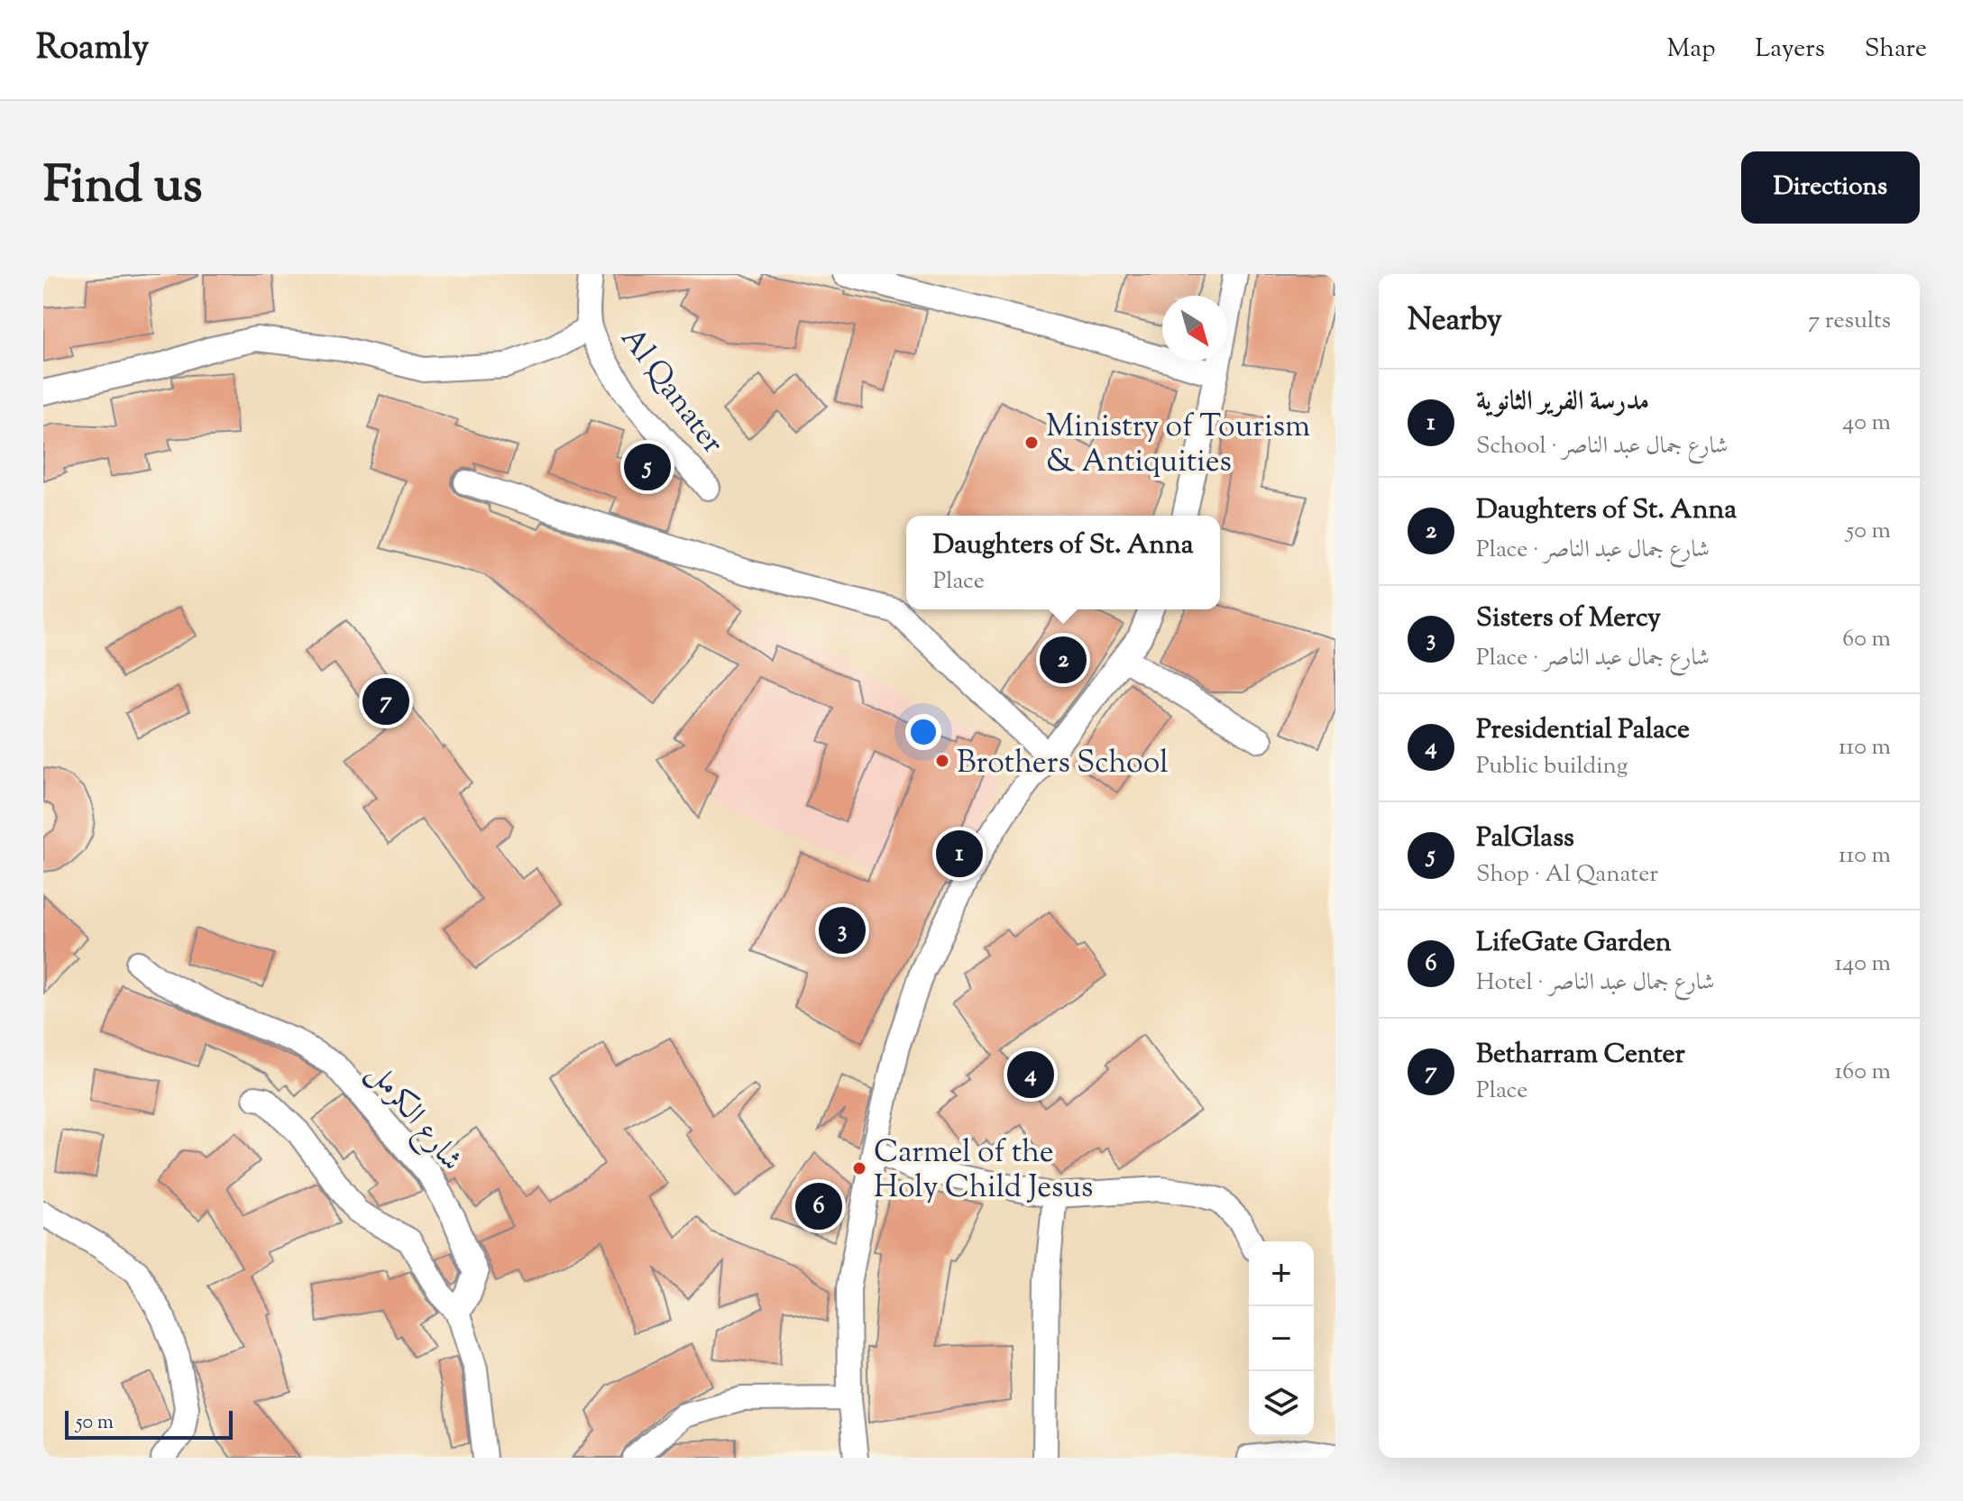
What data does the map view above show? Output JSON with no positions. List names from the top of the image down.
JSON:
{
  "streets": {
    "street": ["Al Qanater", "شارع الكرمل"]
  },
  "places": ["Ministry of Tourism & Antiquities", "Brothers School", "Carmel of the Holy Child Jesus"],
  "scale_bar": "50 m",
  "north": "bottom right",
  "page": {
    "header": "Roamly",
    "nav": ["Map", "Layers", "Share"],
    "title": "Find us",
    "buttons": "Directions",
    "heading": ["Nearby", "7 results"],
    "list": [
      {
        "mark": "1",
        "name": "مدرسة الفرير الثانوية",
        "note": "School · شارع جمال عبد الناصر",
        "value": "40 m"
      },
      {
        "mark": "2",
        "name": "Daughters of St. Anna",
        "note": "Place · شارع جمال عبد الناصر",
        "value": "50 m"
      },
      {
        "mark": "3",
        "name": "Sisters of Mercy",
        "note": "Place · شارع جمال عبد الناصر",
        "value": "60 m"
      },
      {
        "mark": "4",
        "name": "Presidential Palace",
        "note": "Public building",
        "value": "110 m"
      },
      {
        "mark": "5",
        "name": "PalGlass",
        "note": "Shop · Al Qanater",
        "value": "110 m"
      },
      {
        "mark": "6",
        "name": "LifeGate Garden",
        "note": "Hotel · شارع جمال عبد الناصر",
        "value": "140 m"
      },
      {
        "mark": "7",
        "name": "Betharram Center",
        "note": "Place",
        "value": "160 m"
      }
    ],
    "pins": [
      "5",
      "2",
      "7",
      "1",
      "3",
      "4",
      "6"
    ],
    "popup": ["Daughters of St. Anna", "Place"],
    "map_buttons": ["+", "−"],
    "scale": "50 m"
  }
}
